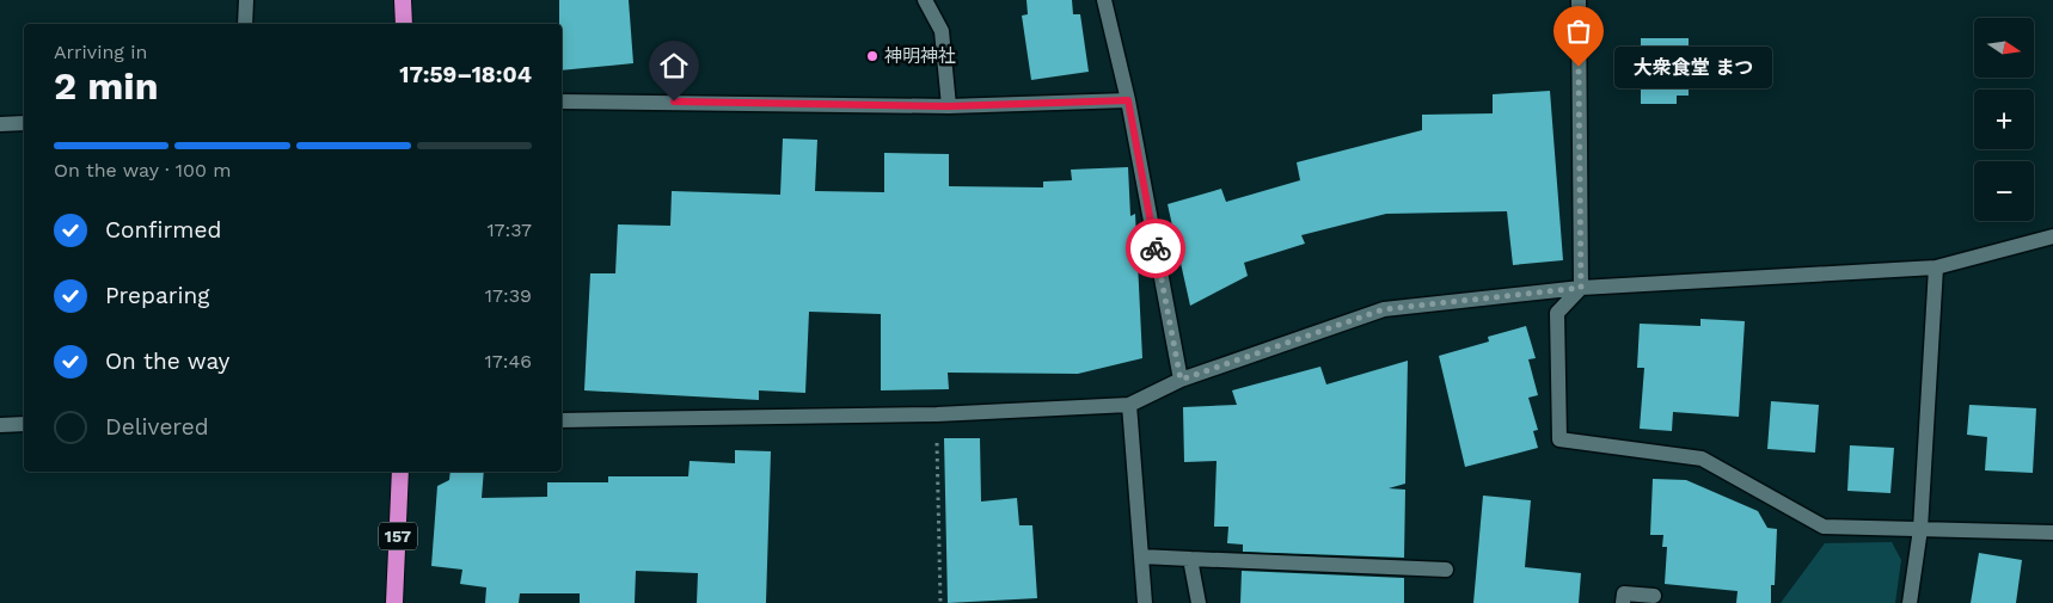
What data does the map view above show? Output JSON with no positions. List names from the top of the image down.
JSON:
{
  "streets": {
    "highway": ["157"]
  },
  "places": ["神明神社", "大衆食堂 まつ"],
  "north": "right",
  "page": {
    "map_buttons": ["+", "−"],
    "heading": ["2 min", "Arriving in", "17:59–18:04"],
    "bubble": "大衆食堂 まつ",
    "bar": "On the way · 100 m",
    "list": [
      ["Confirmed", "17:37"],
      ["Preparing", "17:39"],
      ["On the way", "17:46"],
      "Delivered"
    ]
  }
}
